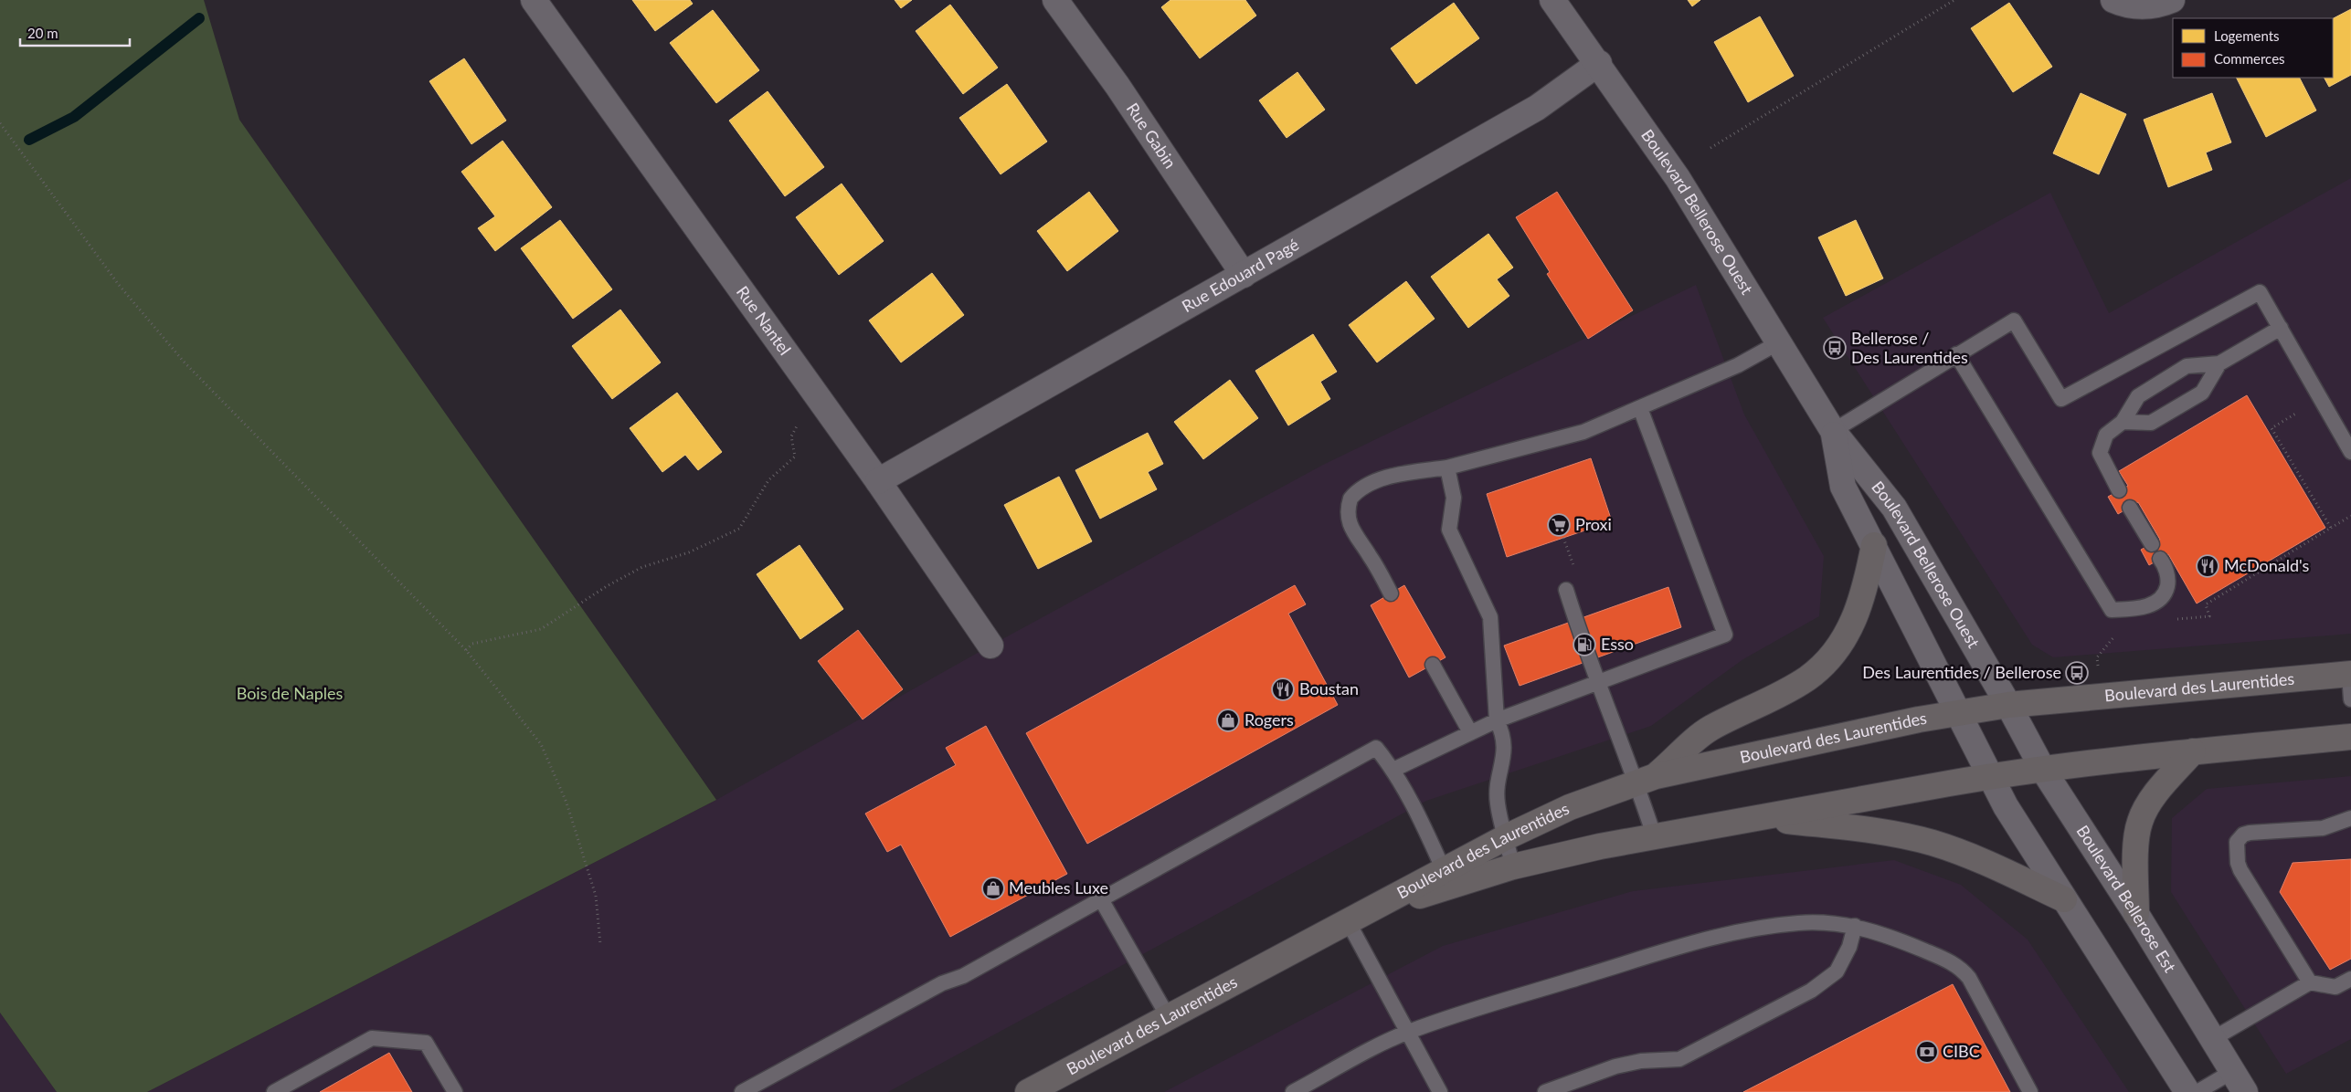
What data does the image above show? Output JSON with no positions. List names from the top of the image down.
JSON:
{
  "streets": {
    "main road": ["Boulevard des Laurentides"],
    "street": [
      "Rue Gabin",
      "Boulevard Bellerose Ouest",
      "Rue Edouard Pagé",
      "Rue Nantel",
      "Boulevard Bellerose Est"
    ]
  },
  "crossings": [
    ["Rue Gabin", "Rue Edouard Pagé"],
    ["Boulevard Bellerose Ouest", "Rue Edouard Pagé"],
    ["Boulevard Bellerose Ouest", "Boulevard des Laurentides"],
    ["Boulevard Bellerose Ouest", "Boulevard Bellerose Est"],
    ["Rue Edouard Pagé", "Rue Nantel"],
    ["Boulevard des Laurentides", "Boulevard Bellerose Est"]
  ],
  "parks": ["Bois de Naples"],
  "places": {
    "bus stop": ["Bellerose / Des Laurentides", "Des Laurentides / Bellerose"],
    "supermarket": ["Proxi"],
    "restaurant": ["McDonald's", "Boustan"],
    "fuel station": ["Esso"],
    "shop": ["Rogers", "Meubles Luxe"],
    "bank": ["CIBC"]
  },
  "legend": ["Logements", "Commerces"],
  "scale_bar": "20 m"
}
